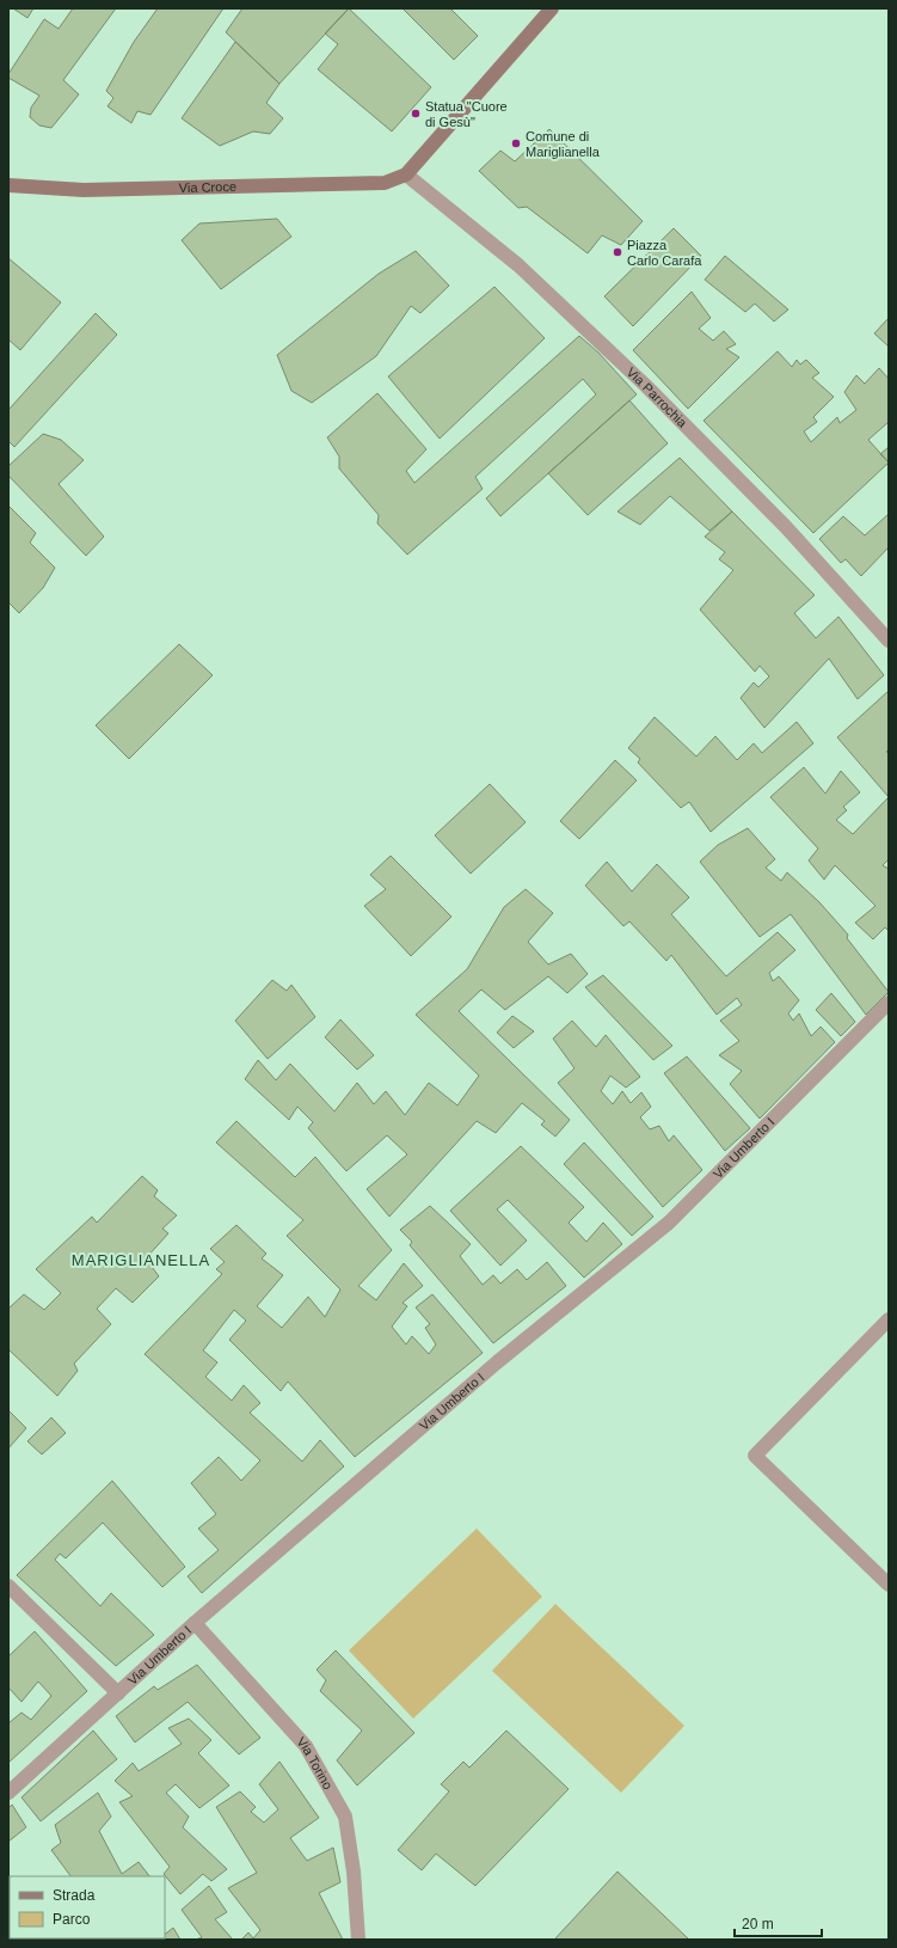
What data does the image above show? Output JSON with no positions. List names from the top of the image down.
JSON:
{
  "streets": {
    "street": [
      "Via Croce",
      "Via Parrochia",
      "Via Umberto I",
      "Via Torino"
    ]
  },
  "crossings": [
    ["Via Croce", "Via Parrochia"],
    ["Via Umberto I", "Via Torino"]
  ],
  "districts": ["MARIGLIANELLA"],
  "places": ["Statua \"Cuore di Gesù\"", "Comune di Mariglianella", "Piazza Carlo Carafa"],
  "legend": ["Strada", "Parco"],
  "scale_bar": "20 m"
}
